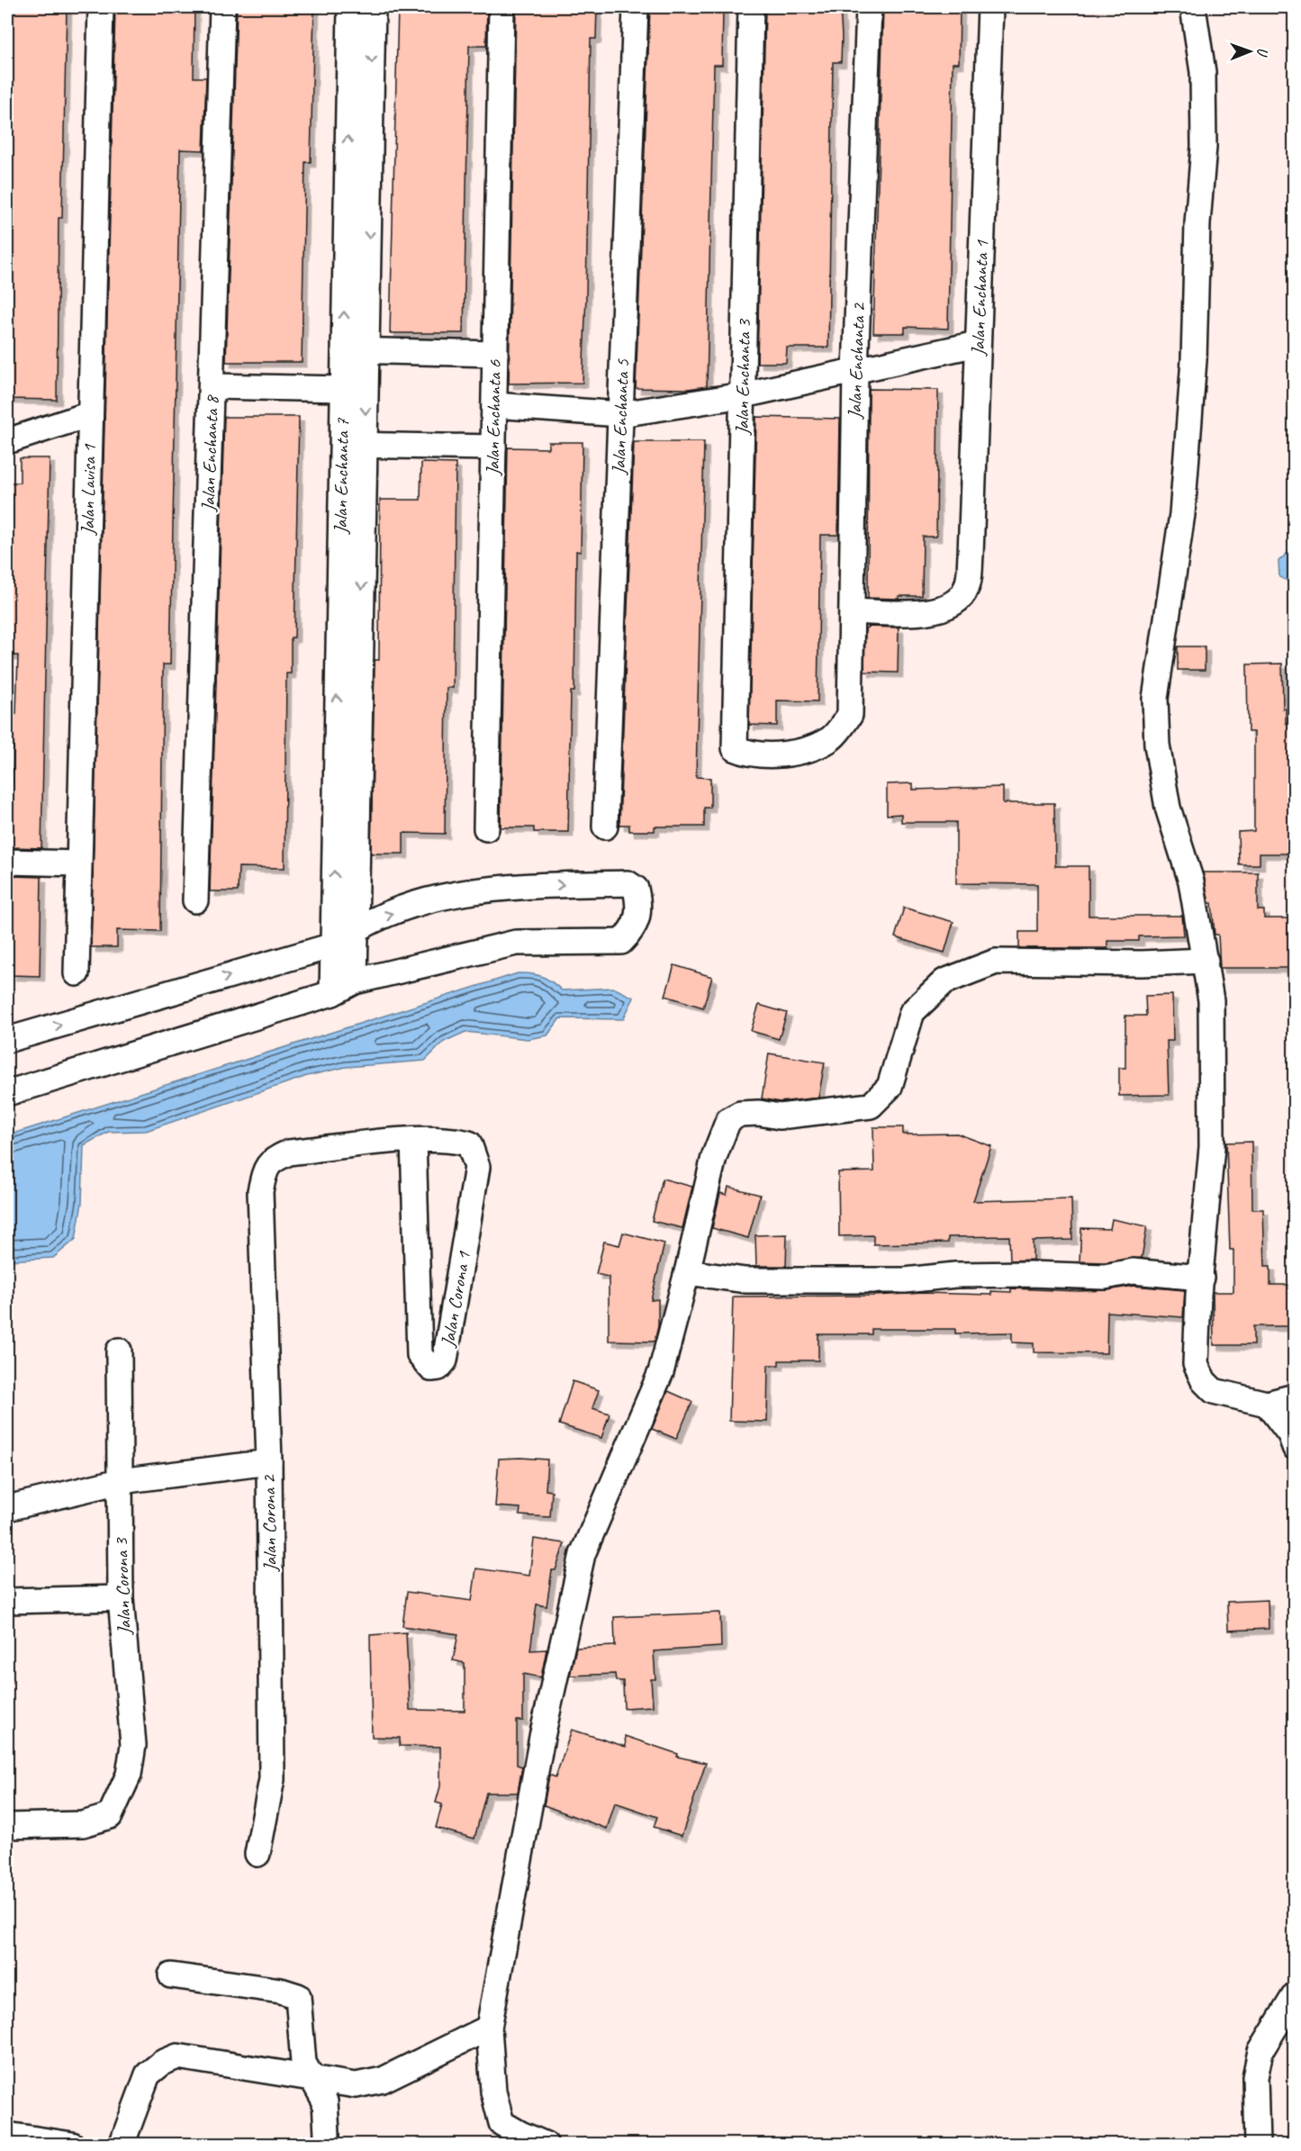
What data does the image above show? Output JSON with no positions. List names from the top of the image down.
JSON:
{
  "streets": {
    "street": [
      "Jalan Enchanta 1",
      "Jalan Enchanta 2",
      "Jalan Enchanta 3",
      "Jalan Enchanta 5",
      "Jalan Enchanta 6",
      "Jalan Enchanta 8",
      "Jalan Enchanta 7",
      "Jalan Lavisa 1",
      "Jalan Corona 1",
      "Jalan Corona 2",
      "Jalan Corona 3"
    ]
  },
  "crossings": [
    ["Jalan Enchanta 1", "Jalan Enchanta 2"],
    ["Jalan Enchanta 2", "Jalan Enchanta 3"],
    ["Jalan Corona 1", "Jalan Corona 2"]
  ],
  "north": "right"
}
